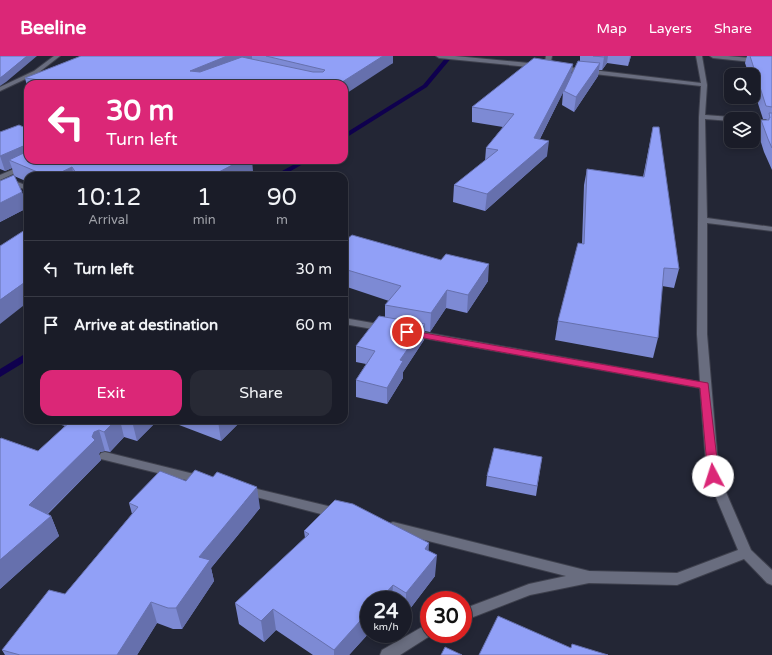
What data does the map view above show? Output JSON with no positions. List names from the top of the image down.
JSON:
{
  "page": {
    "header": "Beeline",
    "nav": ["Map", "Layers", "Share"],
    "turn": ["30 m", "Turn left"],
    "eta": [
      "10:12",
      "Arrival",
      "1",
      "min",
      "90",
      "m"
    ],
    "list": [
      {
        "name": "Turn left",
        "value": "30 m"
      },
      {
        "name": "Arrive at destination",
        "value": "60 m"
      }
    ],
    "buttons": ["Exit", "Share"],
    "speed": "24 km/h",
    "limit": "30"
  }
}
